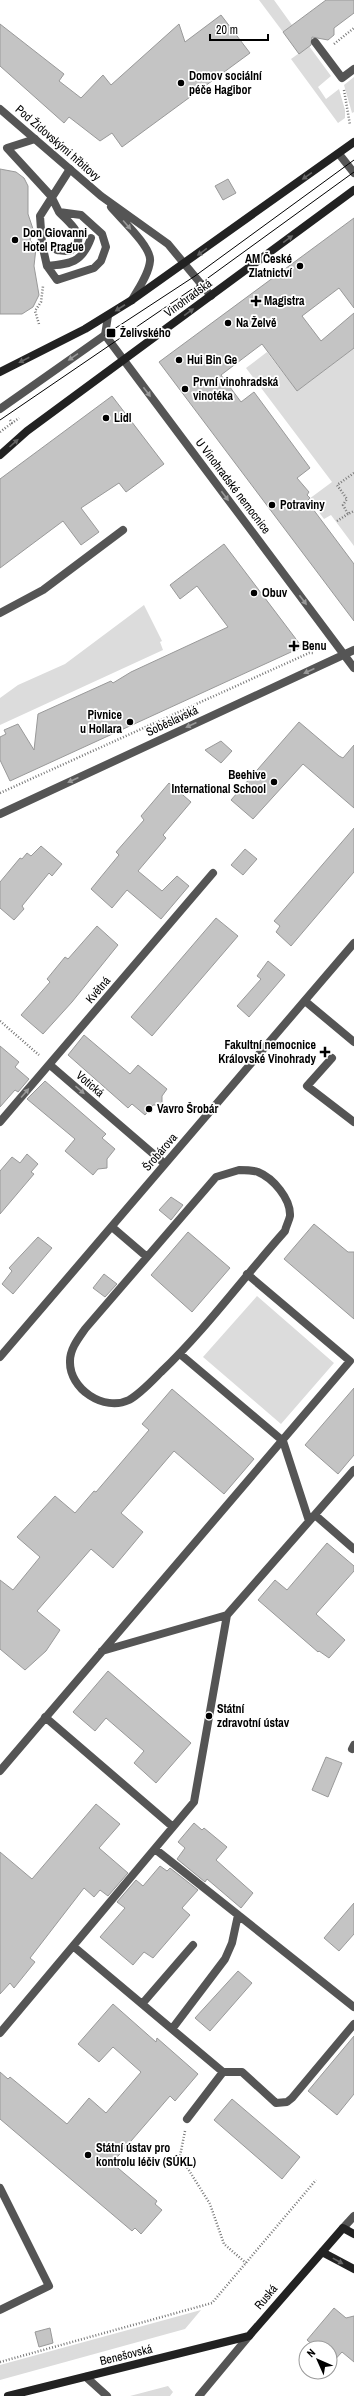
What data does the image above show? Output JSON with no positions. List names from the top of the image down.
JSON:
{
  "streets": {
    "main road": ["Vinohradská", "Ruská", "Benešovská"],
    "street": [
      "Pod Židovskými hřbitovy",
      "U Vinohradské nemocnice",
      "Soběslavská",
      "Květná",
      "Votická",
      "Šrobárova"
    ]
  },
  "crossings": [
    ["Pod Židovskými hřbitovy", "Vinohradská"],
    ["Vinohradská", "U Vinohradské nemocnice"],
    ["U Vinohradské nemocnice", "Soběslavská"],
    ["Květná", "Votická"],
    ["Votická", "Šrobárova"],
    ["Ruská", "Benešovská"]
  ],
  "one_way": ["U Vinohradské nemocnice", "Soběslavská", "Votická"],
  "places": {
    "other": [
      "Domov sociální péče Hagibor",
      "Don Giovanni Hotel Prague",
      "AM České Zlatnictví",
      "Na Želvě",
      "Hui Bin Ge",
      "První vinohradská vinotéka",
      "Lidl",
      "Potraviny",
      "Obuv",
      "Pivnice u Hollara",
      "Beehive International School",
      "Vavro Šrobár",
      "Státní zdravotní ústav",
      "Státní ústav pro kontrolu léčiv (SÚKL)"
    ],
    "health": ["Magistra", "Benu", "Fakultní nemocnice Královské Vinohrady"],
    "transit": ["Želivského"]
  },
  "scale_bar": "20 m",
  "north": "top left"
}
